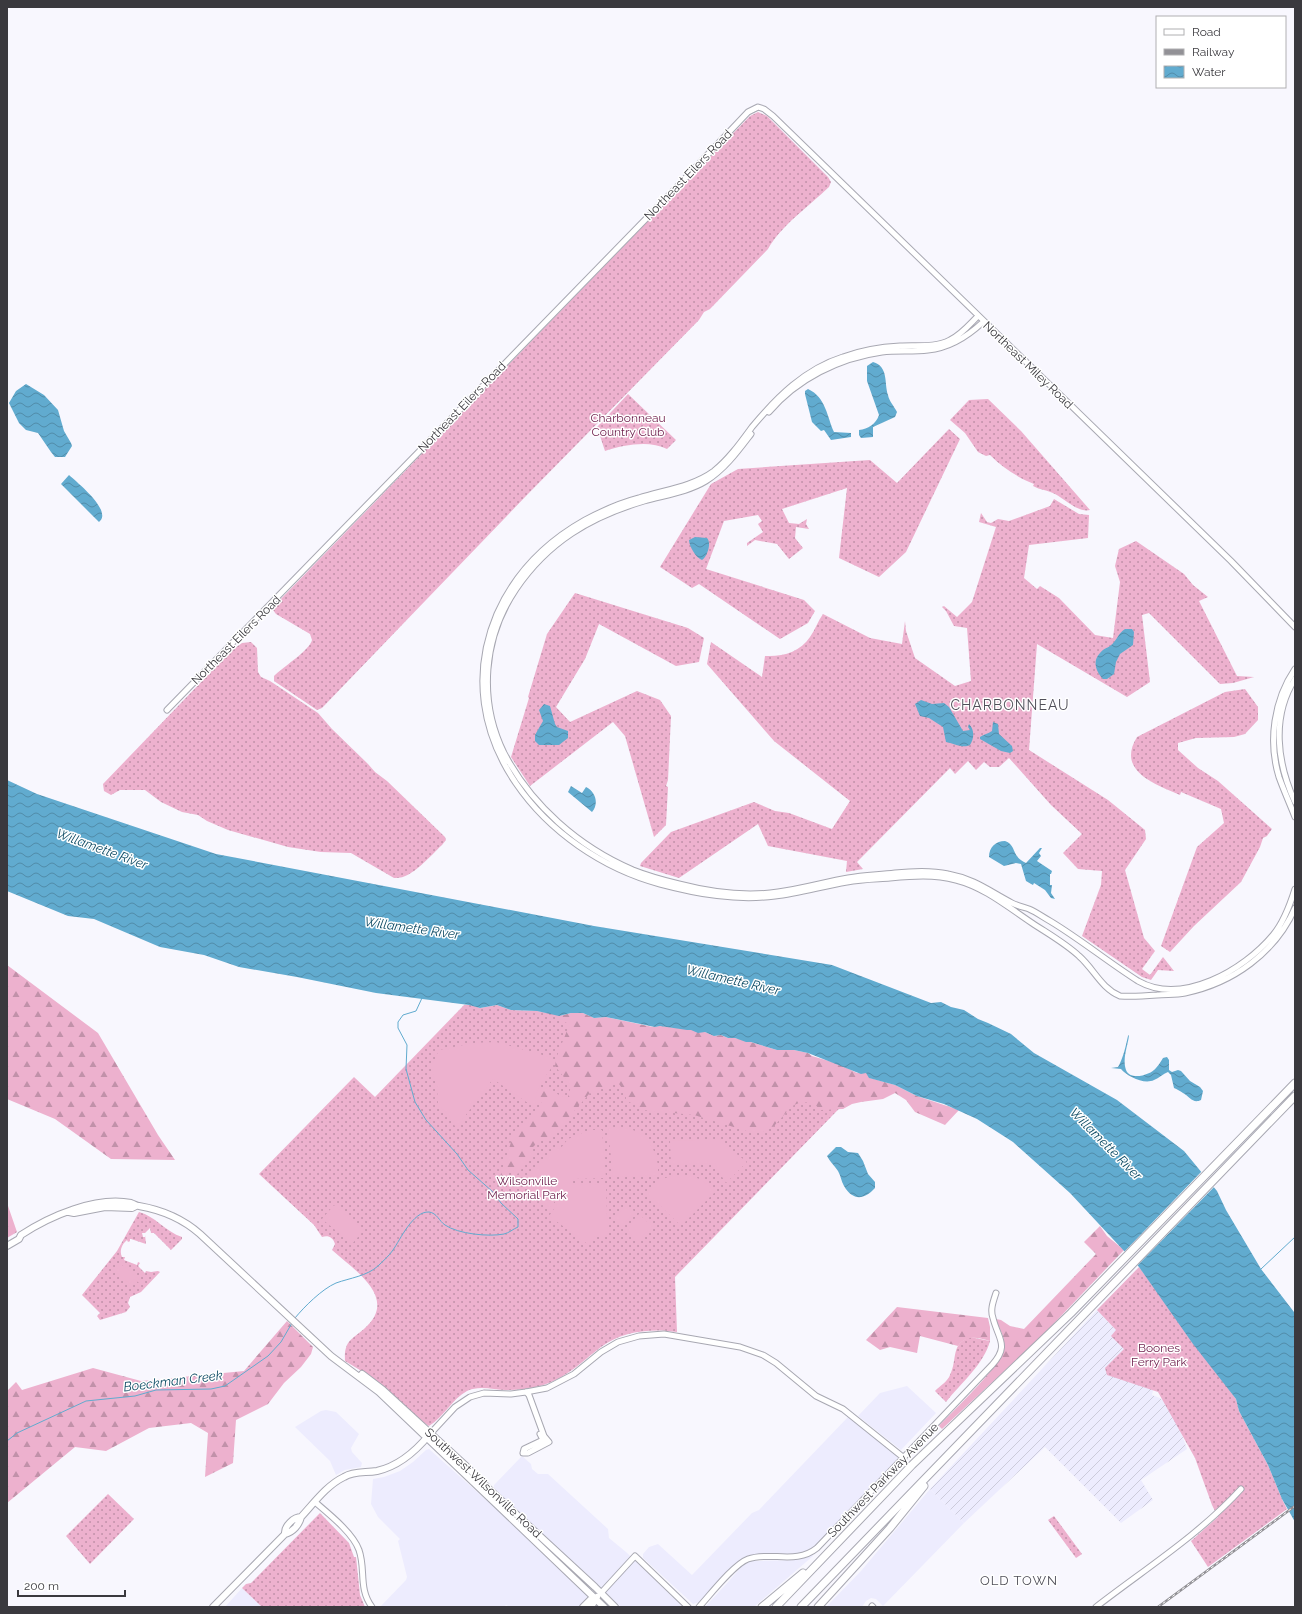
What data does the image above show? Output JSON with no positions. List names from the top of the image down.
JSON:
{
  "streets": {
    "main road": ["Southwest Wilsonville Road"],
    "street": ["Northeast Eilers Road", "Northeast Miley Road", "Southwest Parkway Avenue"]
  },
  "crossings": [
    ["Northeast Eilers Road", "Northeast Miley Road"]
  ],
  "districts": ["CHARBONNEAU", "OLD TOWN"],
  "water": ["Willamette River", "Boeckman Creek"],
  "parks": ["Charbonneau Country Club", "Wilsonville Memorial Park", "Boones Ferry Park"],
  "legend": ["Road", "Railway", "Water"],
  "scale_bar": "200 m"
}
